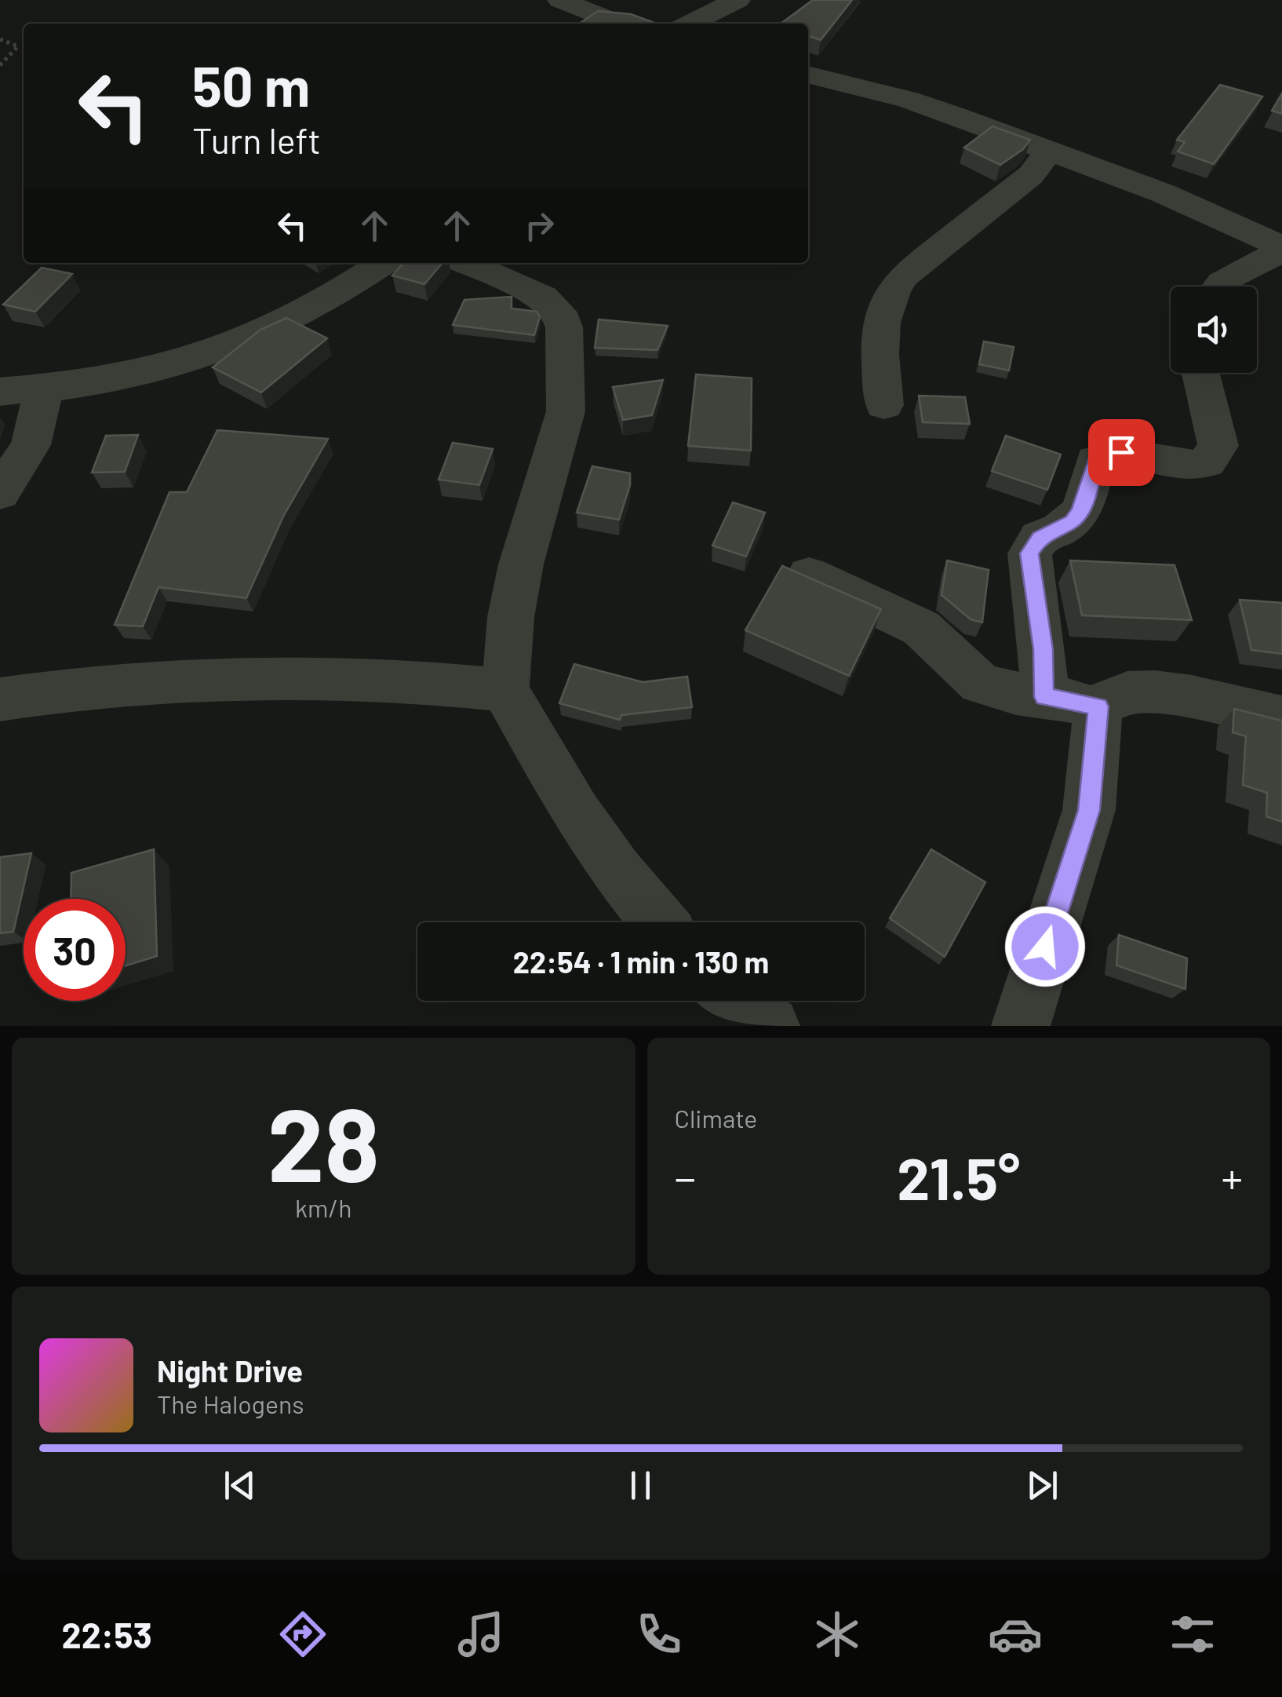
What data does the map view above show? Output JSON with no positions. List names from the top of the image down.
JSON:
{
  "page": {
    "turn": ["50 m", "Turn left"],
    "limit": "30",
    "trip": "22:54 · 1 min · 130 m",
    "tile": [
      ["28", "km/h"],
      "Climate"
    ],
    "heat": ["−", "21.5°", "+"],
    "song": ["Night Drive", "The Halogens"],
    "tabs": "22:53"
  }
}
